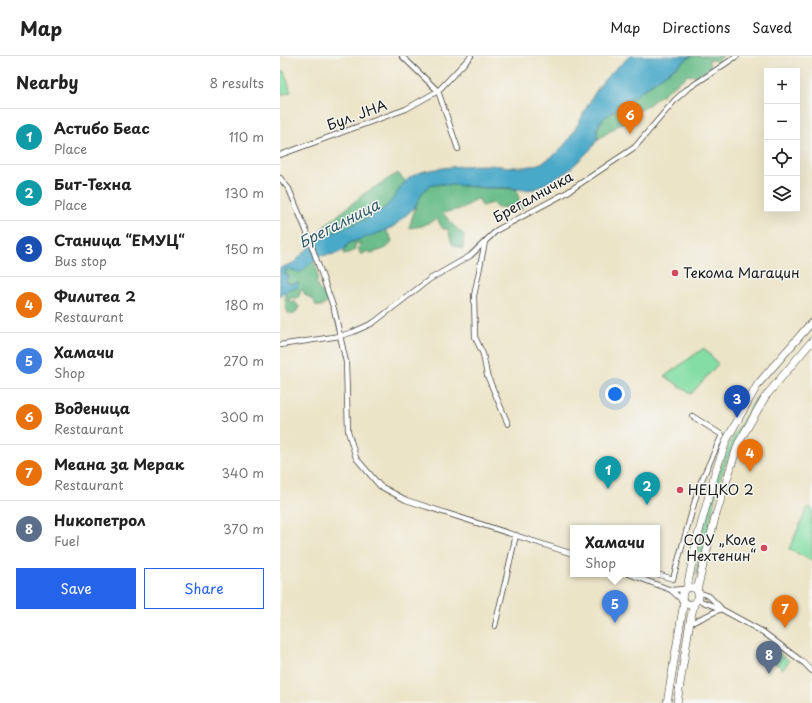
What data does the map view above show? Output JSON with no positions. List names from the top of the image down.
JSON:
{
  "streets": {
    "street": ["Бул. ЈНА", "Брегалничка"]
  },
  "water": ["Брегалница"],
  "places": ["Текома Магацин", "НЕЦКО 2", "СОУ „Коле Нехтенин“"],
  "page": {
    "header": "Map",
    "nav": ["Map", "Directions", "Saved"],
    "heading": ["Nearby", "8 results"],
    "map_buttons": ["+", "−"],
    "pins": [
      "6",
      "3",
      "4",
      "1",
      "2",
      "5",
      "7",
      "8"
    ],
    "list": [
      {
        "mark": "1",
        "name": "Астибо Беас",
        "note": "Place",
        "value": "110 m"
      },
      {
        "mark": "2",
        "name": "Бит-Техна",
        "note": "Place",
        "value": "130 m"
      },
      {
        "mark": "3",
        "name": "Станица “ЕМУЦ“",
        "note": "Bus stop",
        "value": "150 m"
      },
      {
        "mark": "4",
        "name": "Филитеа 2",
        "note": "Restaurant",
        "value": "180 m"
      },
      {
        "mark": "5",
        "name": "Хамачи",
        "note": "Shop",
        "value": "270 m"
      },
      {
        "mark": "6",
        "name": "Воденица",
        "note": "Restaurant",
        "value": "300 m"
      },
      {
        "mark": "7",
        "name": "Меана за Мерак",
        "note": "Restaurant",
        "value": "340 m"
      },
      {
        "mark": "8",
        "name": "Никопетрол",
        "note": "Fuel",
        "value": "370 m"
      }
    ],
    "popup": ["Хамачи", "Shop"],
    "buttons": ["Save", "Share"]
  }
}
